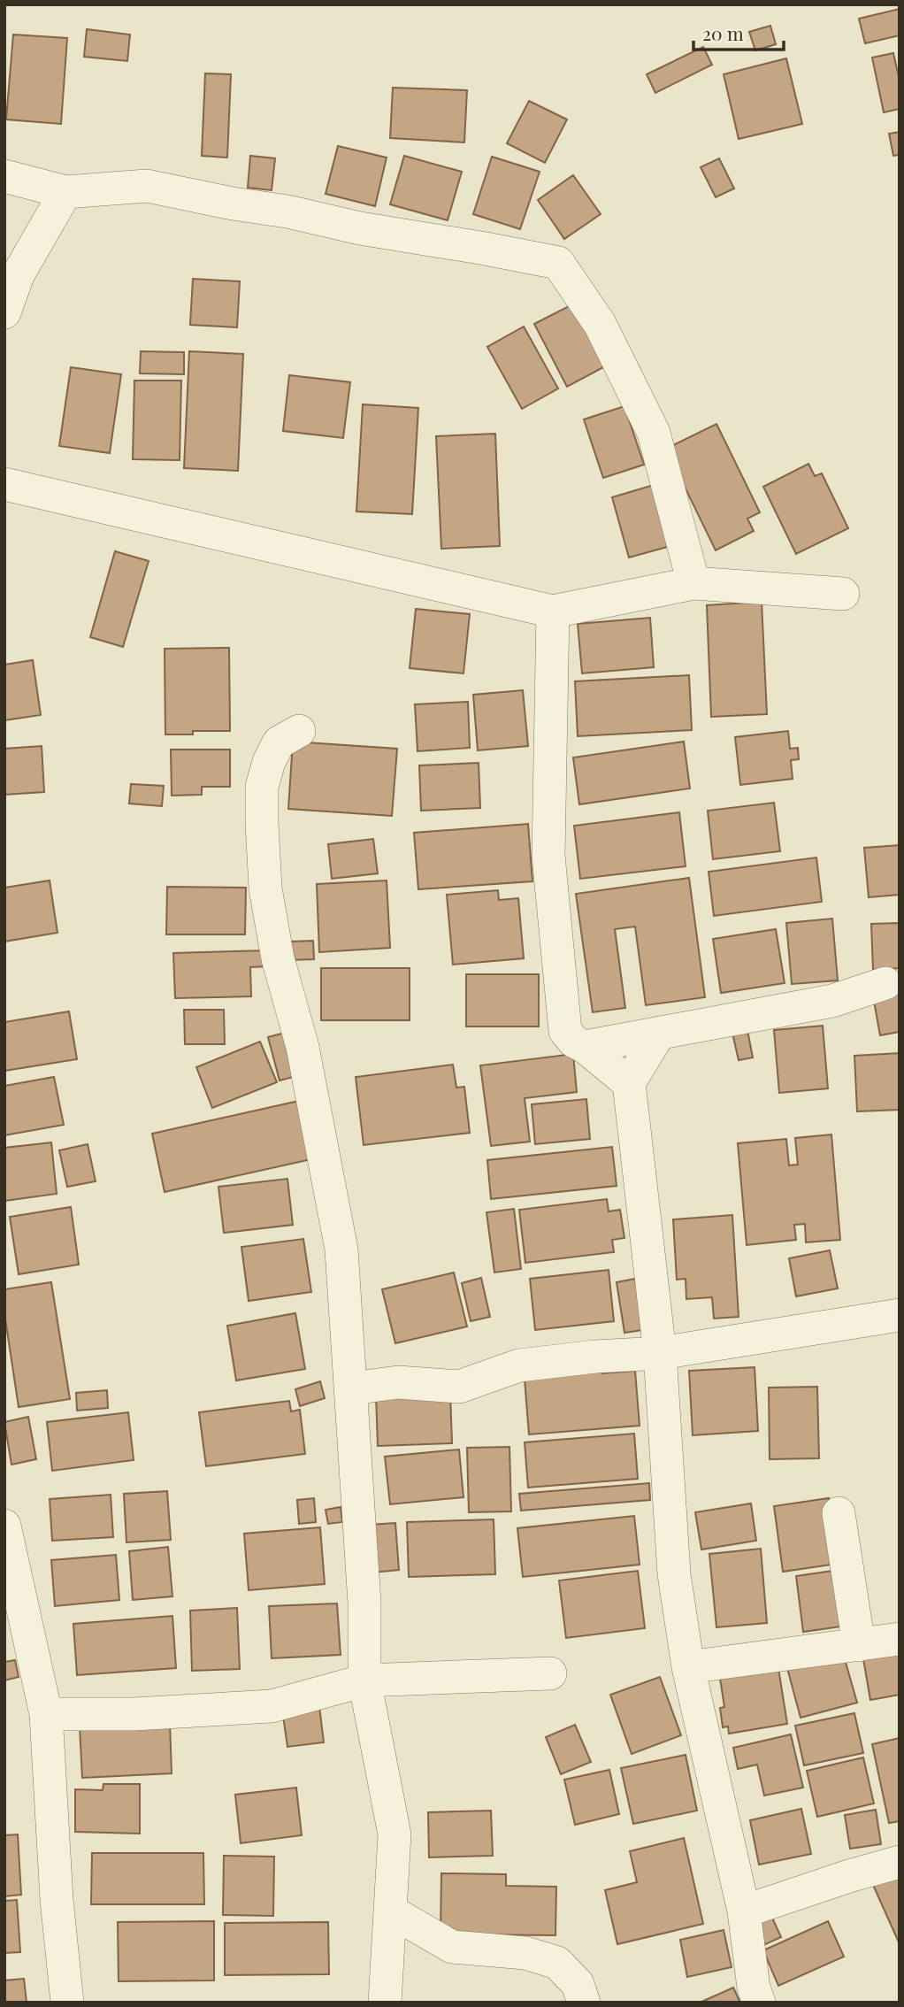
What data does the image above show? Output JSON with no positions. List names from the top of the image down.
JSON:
{
  "scale_bar": "20 m"
}
